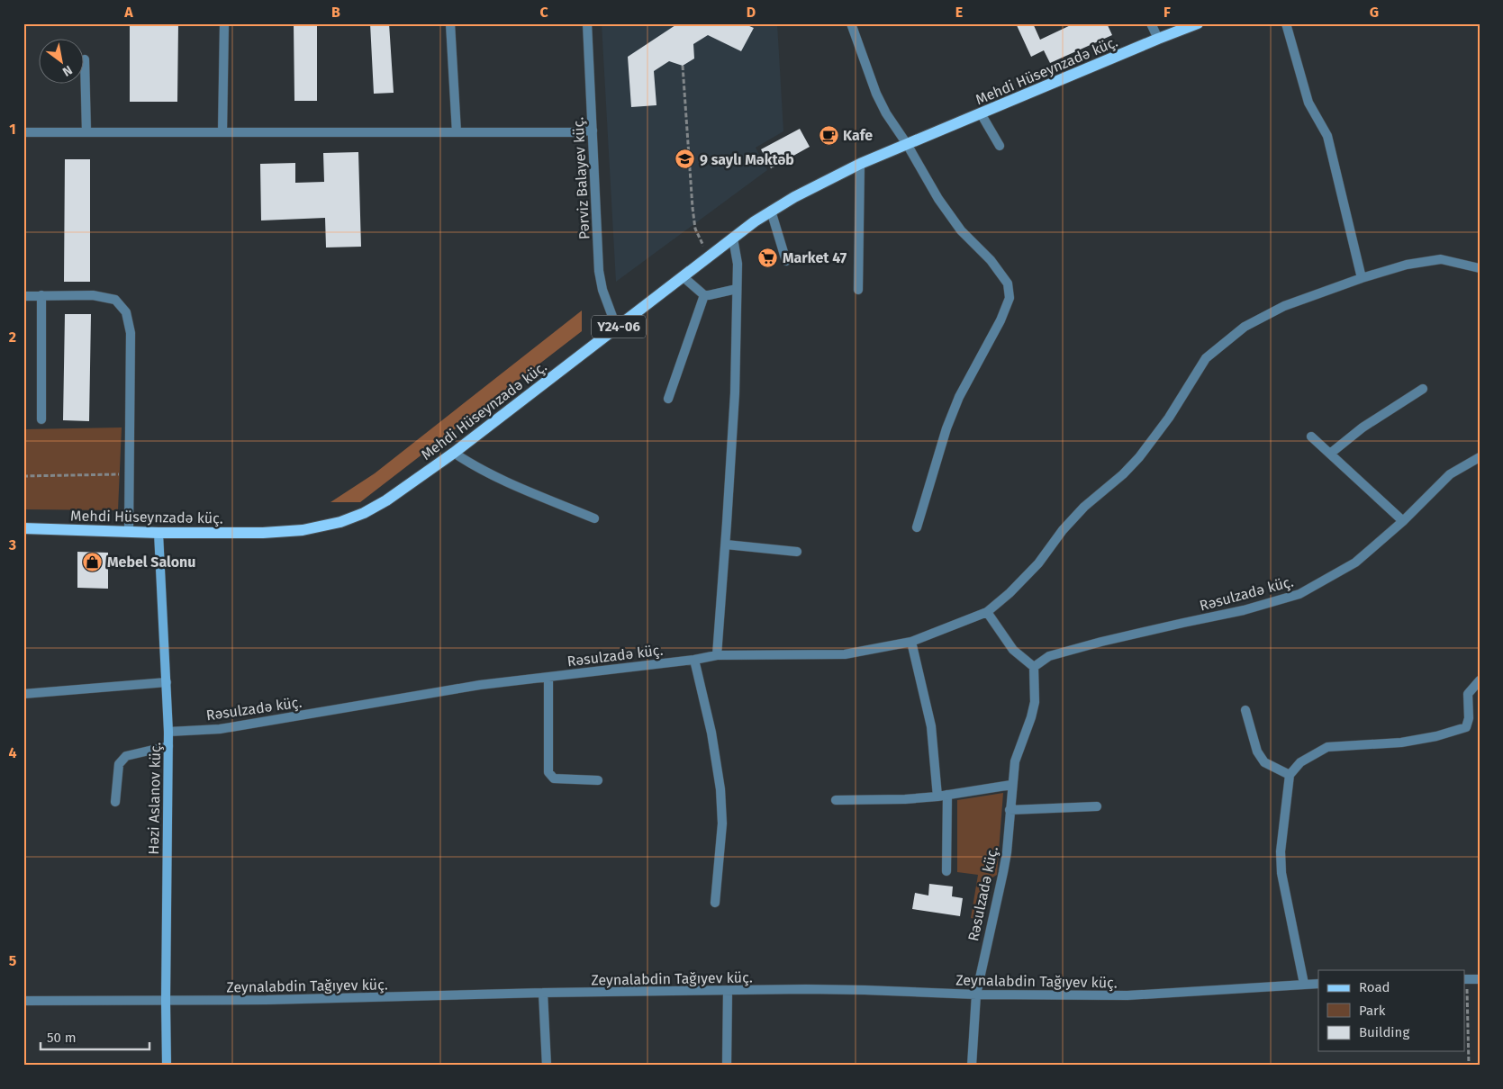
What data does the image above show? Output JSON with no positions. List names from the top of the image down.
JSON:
{
  "streets": {
    "main road": ["Mehdi Hüseynzadə küç.", "Y24-06", "Həzi Aslanov küç."],
    "street": ["Pərviz Balayev küç.", "Rəsulzadə küç.", "Zeynalabdin Tağıyev küç."]
  },
  "crossings": [
    ["Mehdi Hüseynzadə küç.", "Pərviz Balayev küç."],
    ["Mehdi Hüseynzadə küç.", "Həzi Aslanov küç."],
    ["Rəsulzadə küç.", "Həzi Aslanov küç."],
    ["Rəsulzadə küç.", "Zeynalabdin Tağıyev küç."],
    ["Həzi Aslanov küç.", "Zeynalabdin Tağıyev küç."]
  ],
  "places": {
    "cafe": ["Kafe"],
    "school or university": ["9 saylı Məktəb"],
    "supermarket": ["Market 47"],
    "shop": ["Mebel Salonu"]
  },
  "legend": ["Road", "Park", "Building"],
  "scale_bar": "50 m",
  "north": "bottom right",
  "grid": {
    "columns": [
      "A",
      "B",
      "C",
      "D",
      "E",
      "F",
      "G"
    ],
    "rows": [
      "1",
      "2",
      "3",
      "4",
      "5"
    ]
  }
}
